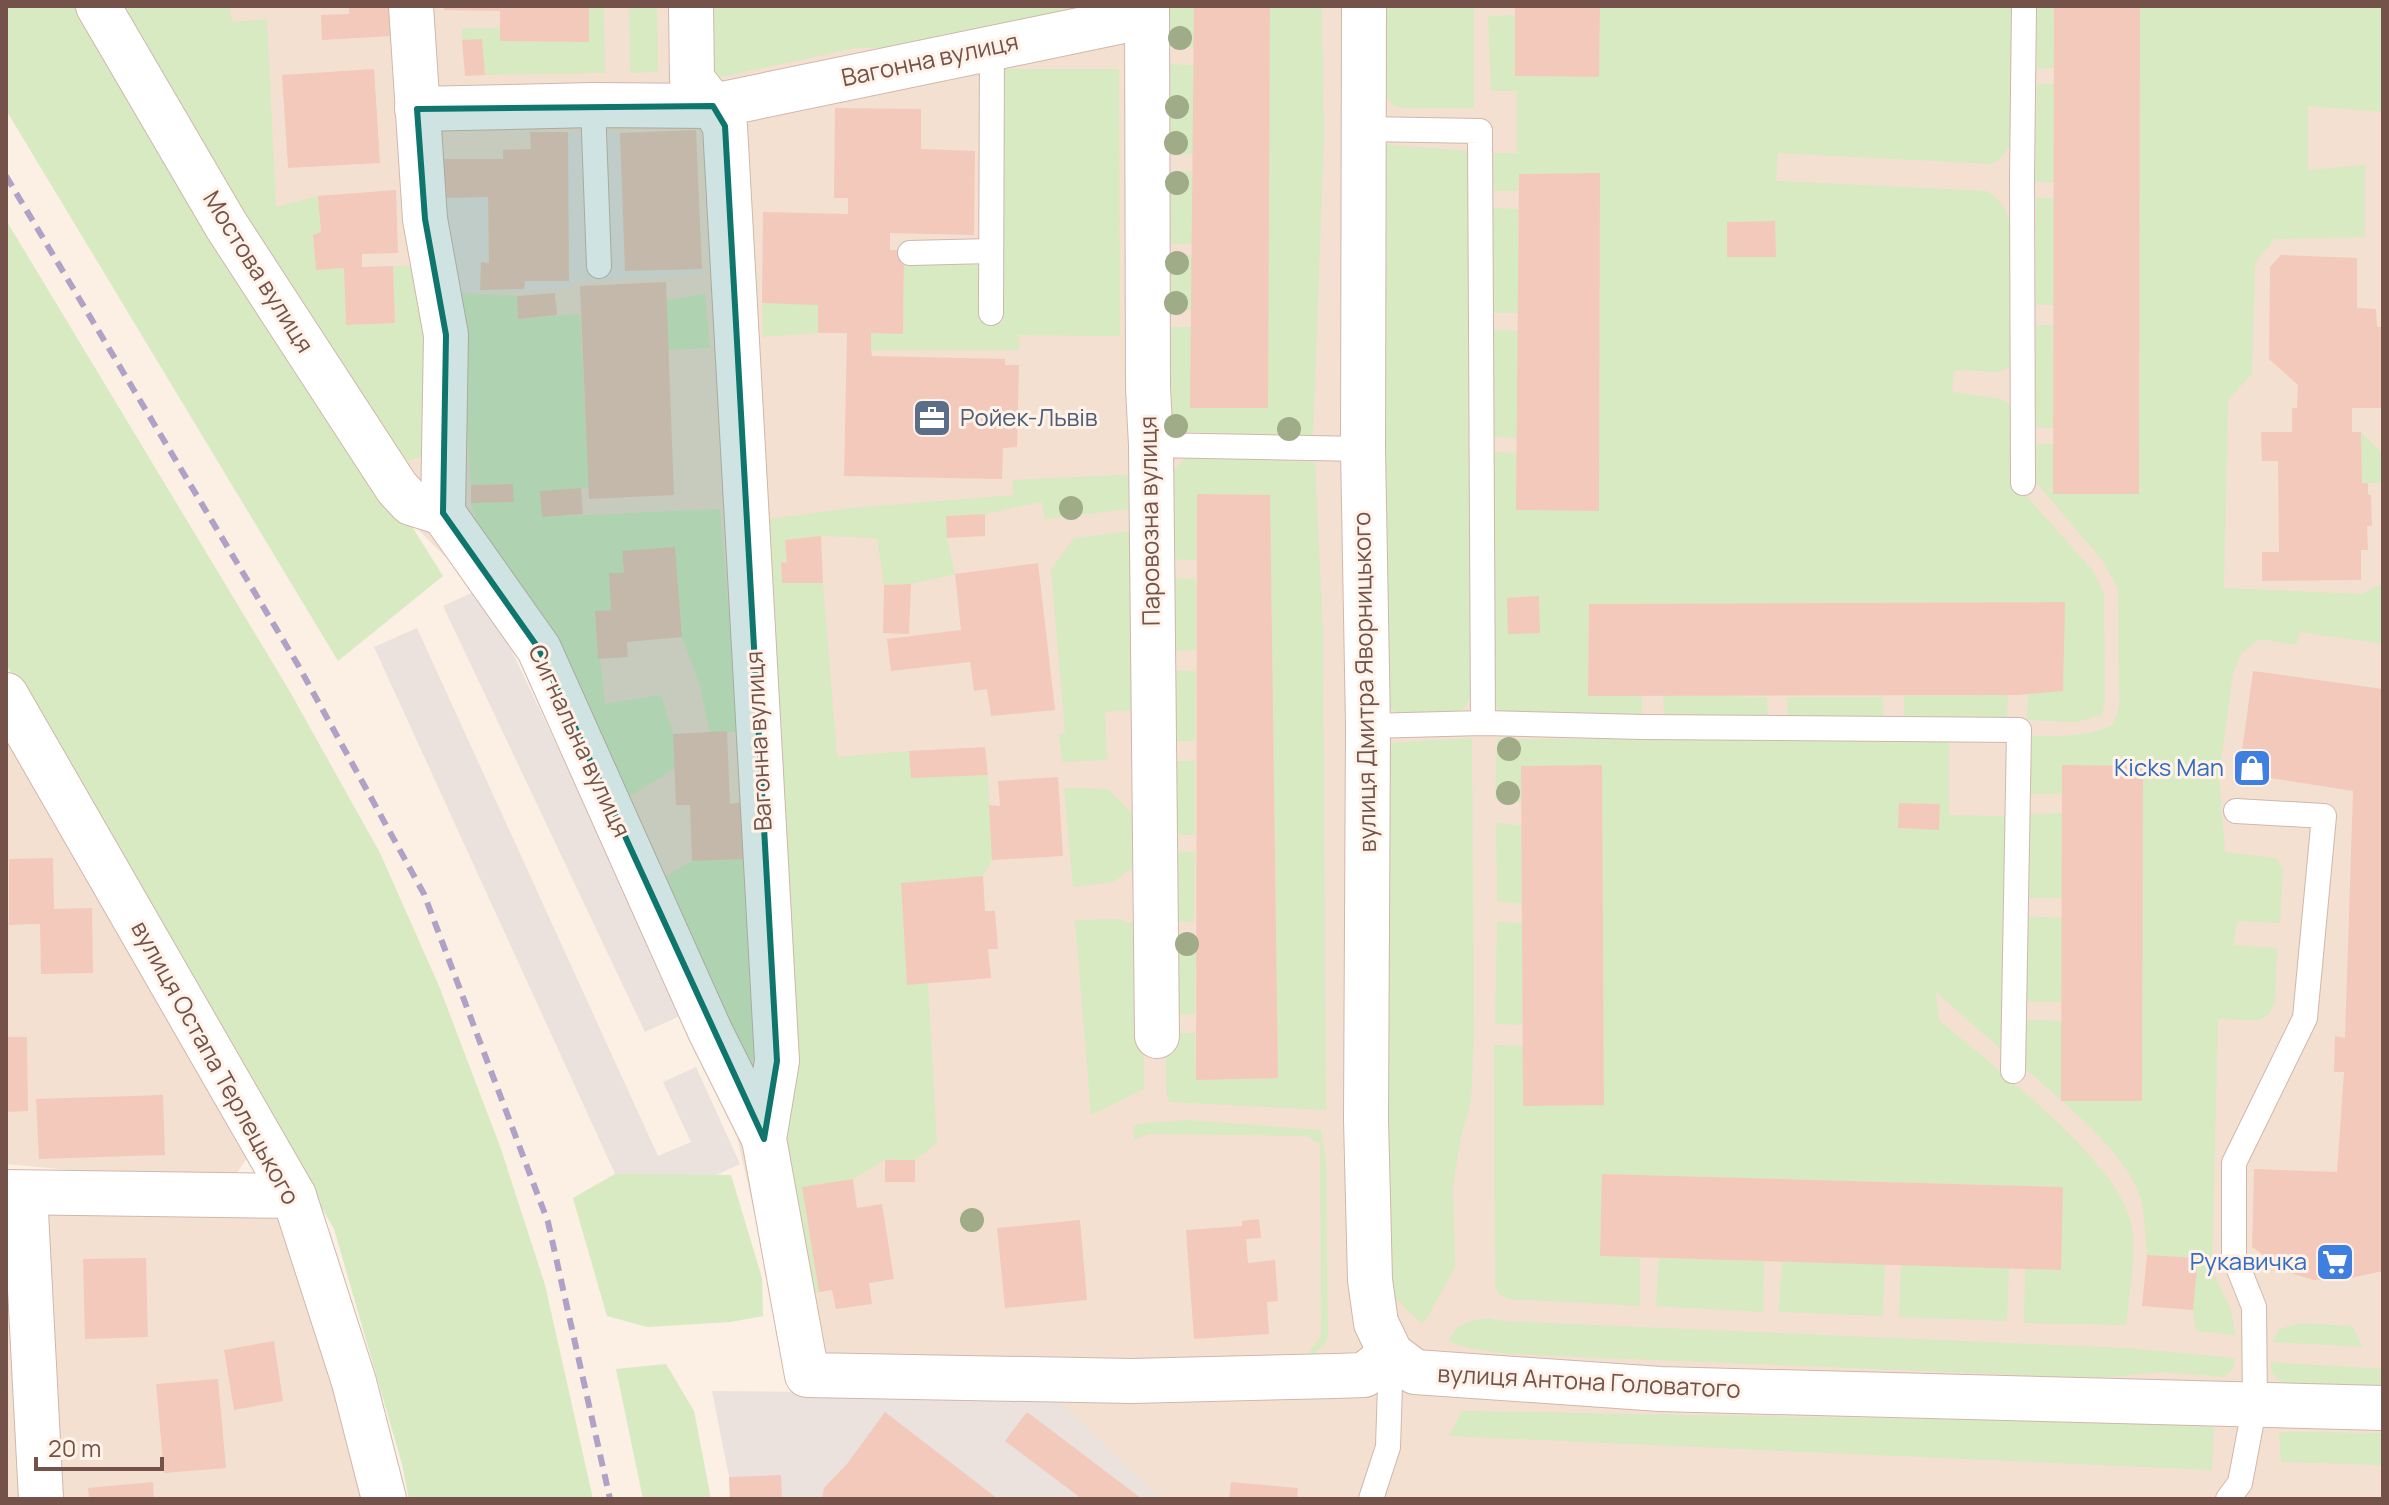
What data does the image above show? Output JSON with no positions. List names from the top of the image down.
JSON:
{
  "streets": {
    "street": [
      "Вагонна вулиця",
      "Мостова вулиця",
      "Паровозна вулиця",
      "вулиця Дмитра Яворницького",
      "Сигнальна вулиця",
      "вулиця Остапа Терлецького",
      "вулиця Антона Головатого"
    ]
  },
  "crossings": [
    ["Вагонна вулиця", "Паровозна вулиця"],
    ["Вагонна вулиця", "вулиця Дмитра Яворницького"],
    ["Вагонна вулиця", "Сигнальна вулиця"],
    ["Вагонна вулиця", "вулиця Антона Головатого"],
    ["Мостова вулиця", "Сигнальна вулиця"],
    ["вулиця Дмитра Яворницького", "вулиця Антона Головатого"]
  ],
  "places": {
    "office": ["Ройек-Львів"],
    "shop": ["Kicks Man"],
    "supermarket": ["Рукавичка"]
  },
  "scale_bar": "20 m"
}
